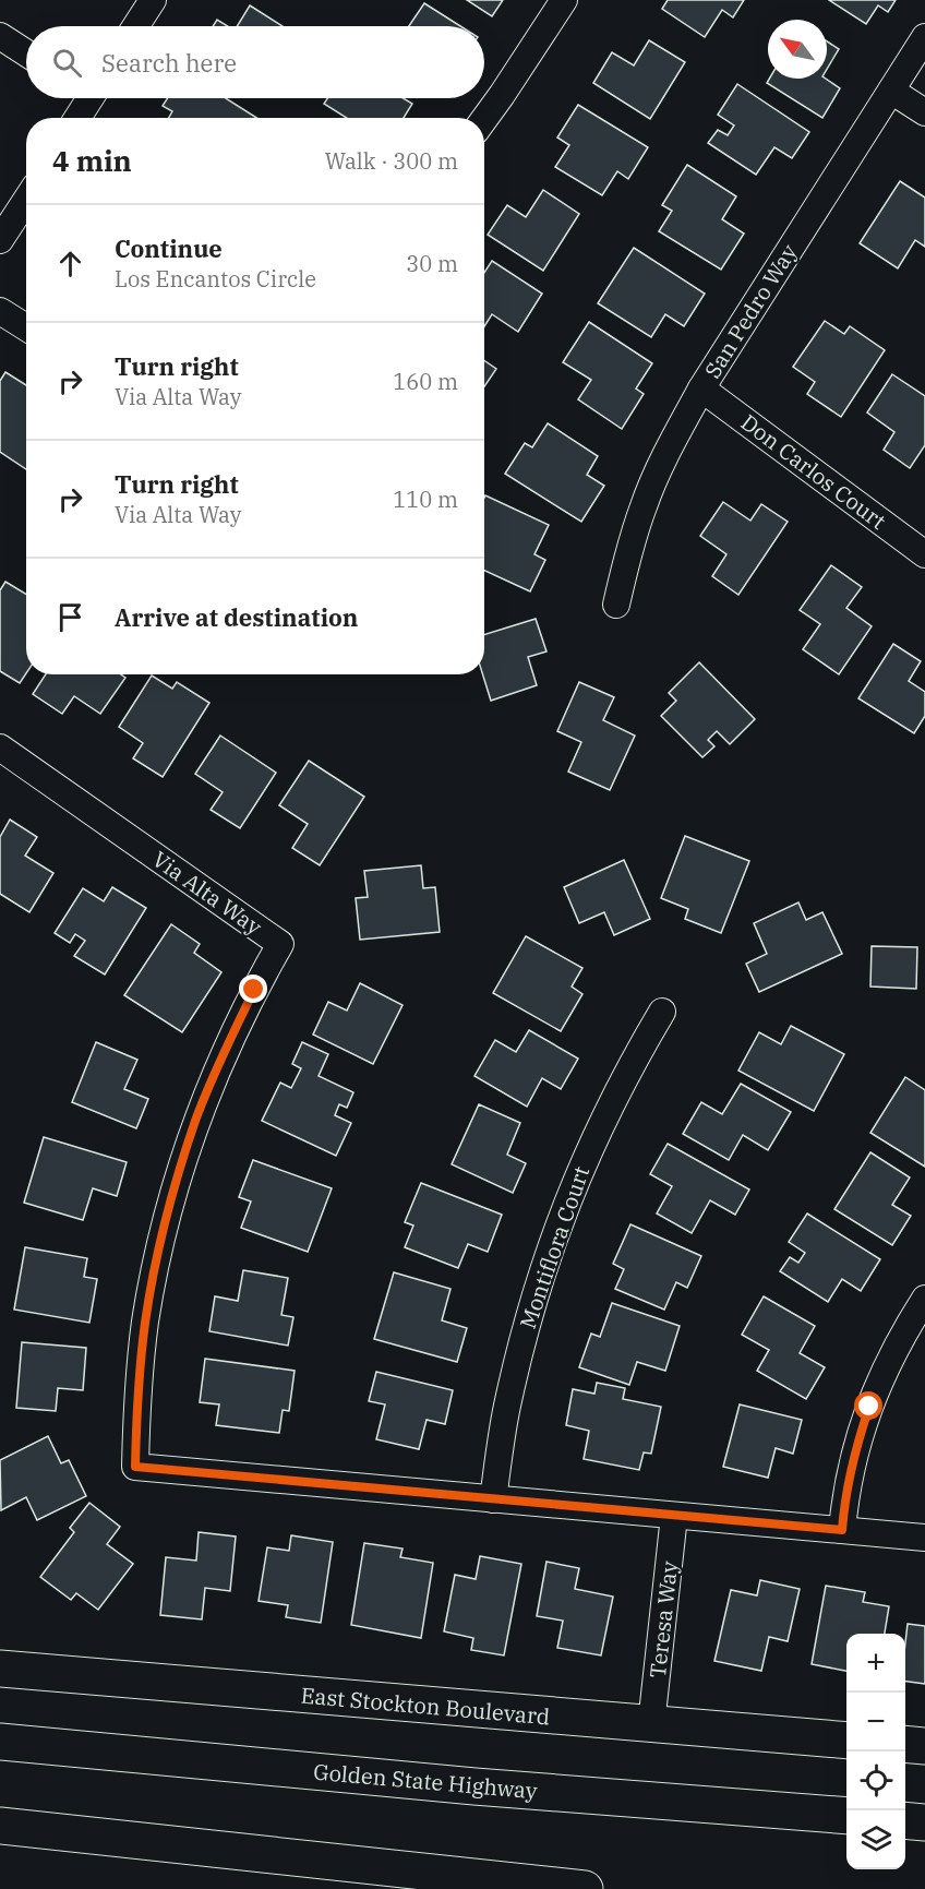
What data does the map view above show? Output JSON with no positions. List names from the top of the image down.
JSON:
{
  "streets": {
    "main road": ["East Stockton Boulevard", "Golden State Highway"],
    "street": [
      "San Pedro Way",
      "Don Carlos Court",
      "Via Alta Way",
      "Montiflora Court",
      "Teresa Way"
    ]
  },
  "crossings": [
    ["San Pedro Way", "Don Carlos Court"],
    ["Via Alta Way", "Montiflora Court"],
    ["Via Alta Way", "Teresa Way"],
    ["Teresa Way", "East Stockton Boulevard"]
  ],
  "north": "top left",
  "page": {
    "search": "Search here",
    "heading": ["4 min", "Walk · 300 m"],
    "list": [
      ["Continue", "Los Encantos Circle", "30 m"],
      ["Turn right", "Via Alta Way", "160 m"],
      ["Turn right", "Via Alta Way", "110 m"],
      "Arrive at destination"
    ],
    "map_buttons": ["+", "−"]
  }
}
